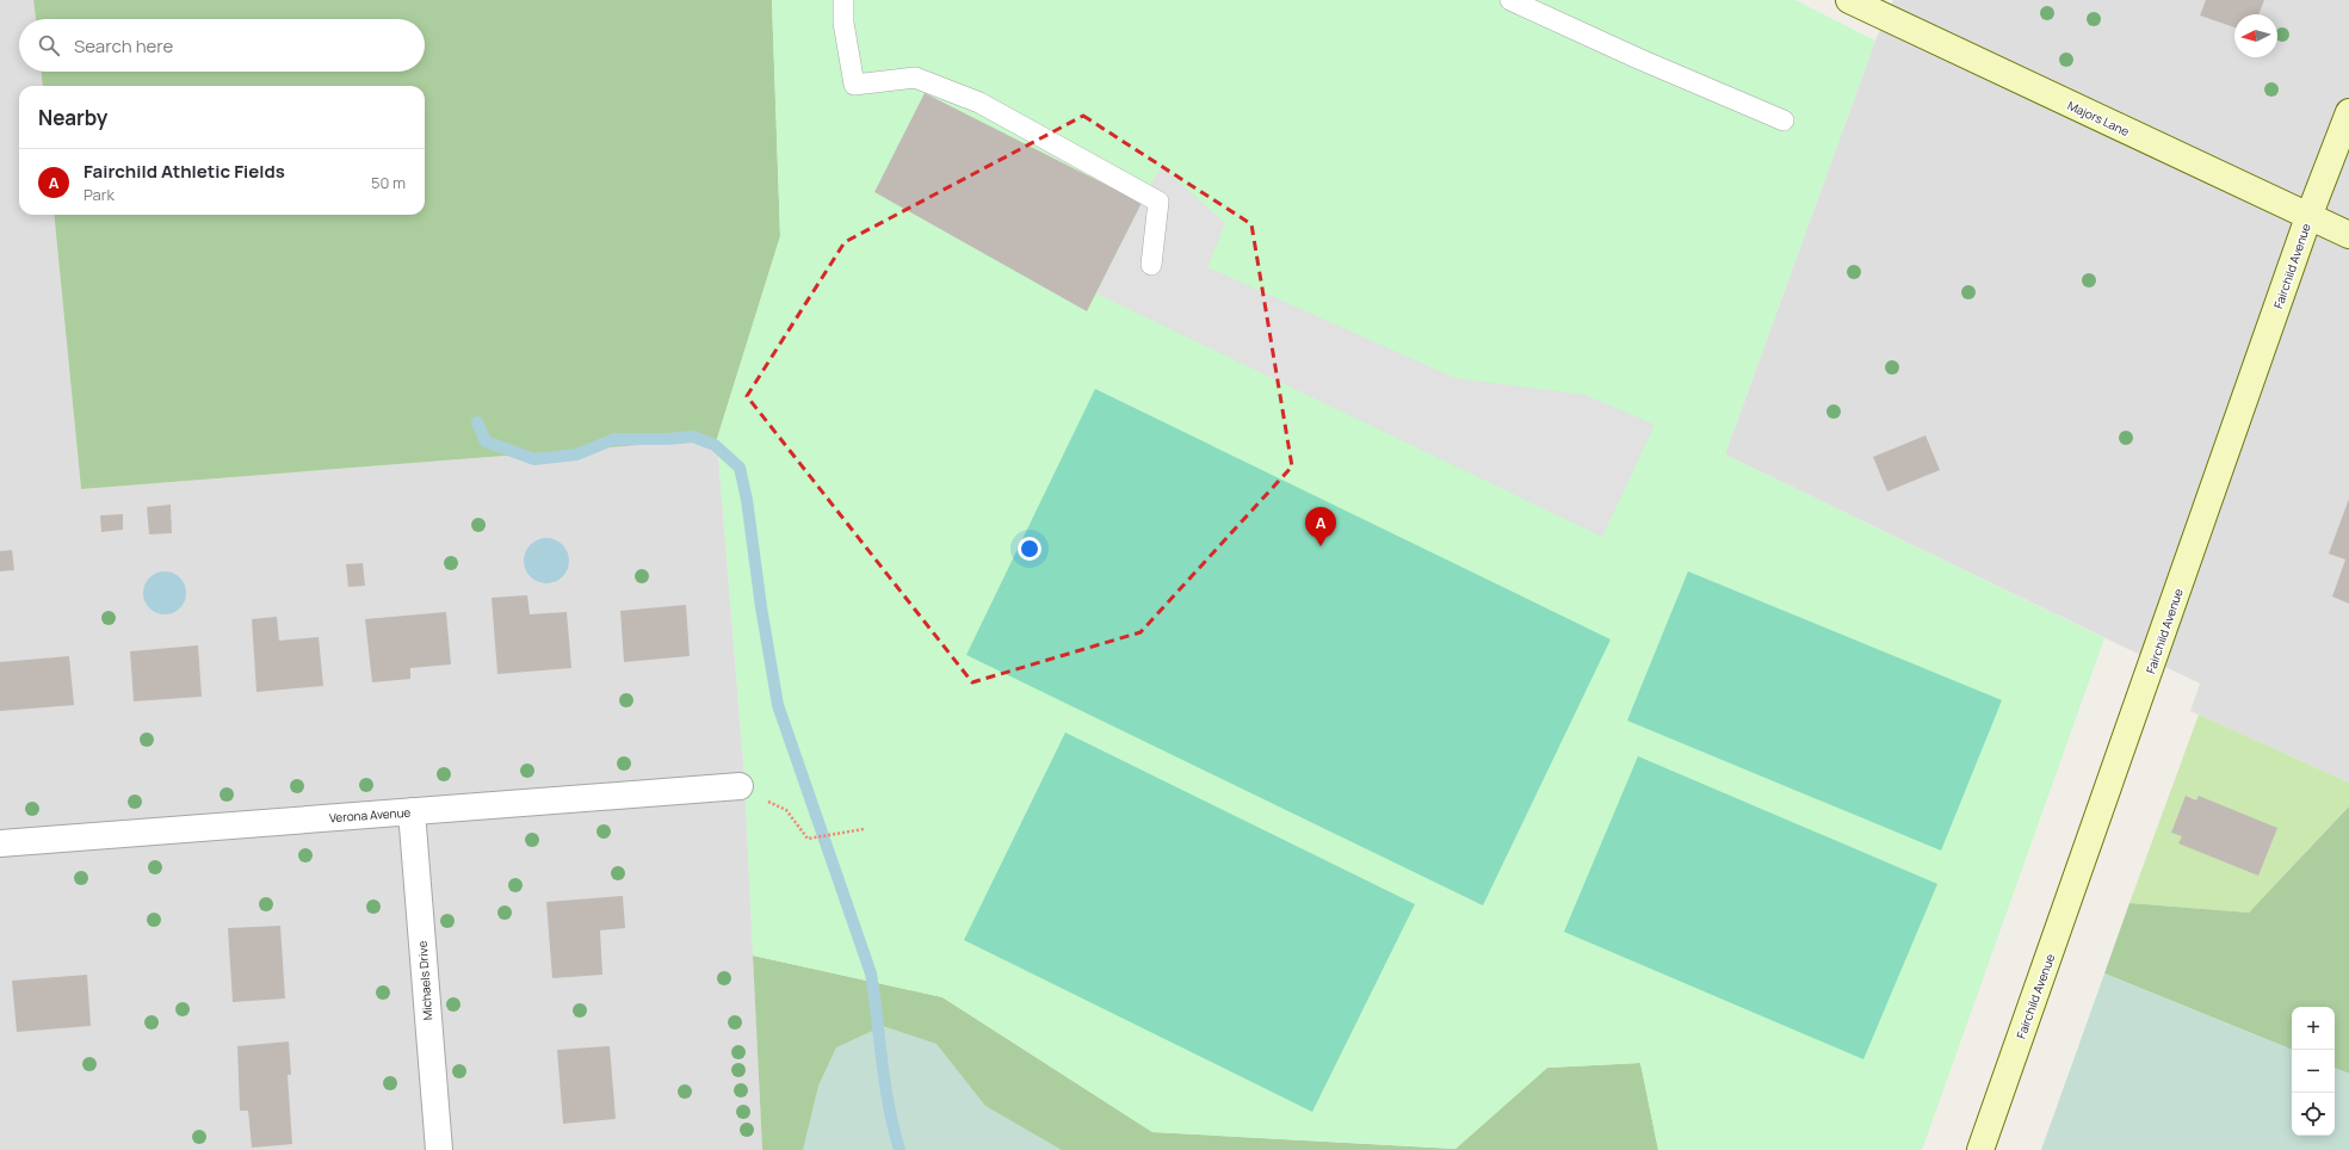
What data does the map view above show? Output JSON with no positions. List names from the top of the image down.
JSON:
{
  "streets": {
    "main road": ["Majors Lane", "Fairchild Avenue"],
    "street": ["Verona Avenue", "Michaels Drive"]
  },
  "crossings": [
    ["Majors Lane", "Fairchild Avenue"],
    ["Verona Avenue", "Michaels Drive"]
  ],
  "north": "left",
  "page": {
    "search": "Search here",
    "heading": "Nearby",
    "list": [
      {
        "mark": "A",
        "name": "Fairchild Athletic Fields",
        "note": "Park",
        "value": "50 m"
      }
    ],
    "pins": "A",
    "map_buttons": ["+", "−"]
  }
}
